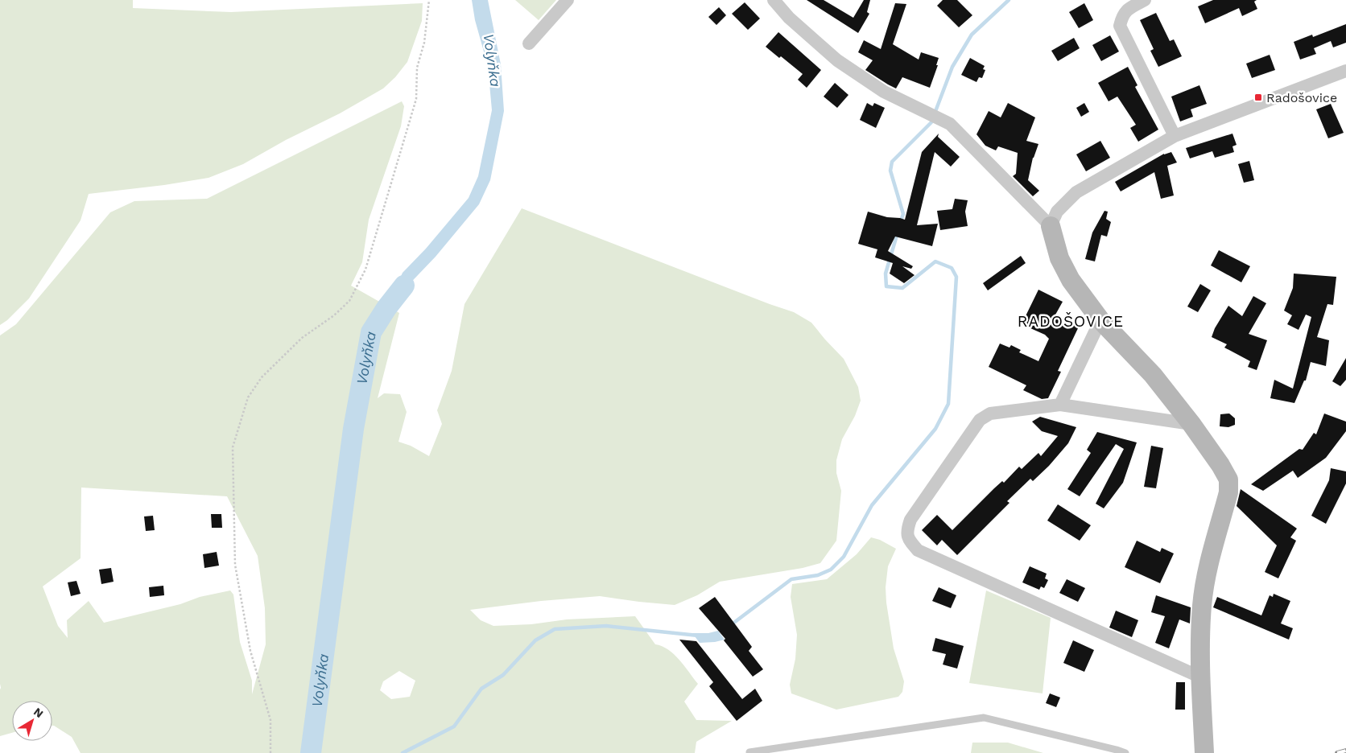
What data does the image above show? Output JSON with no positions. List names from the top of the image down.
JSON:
{
  "districts": ["RADOŠOVICE"],
  "water": ["Volyňka"],
  "places": {
    "transit": ["Radošovice"]
  },
  "north": "top right"
}
